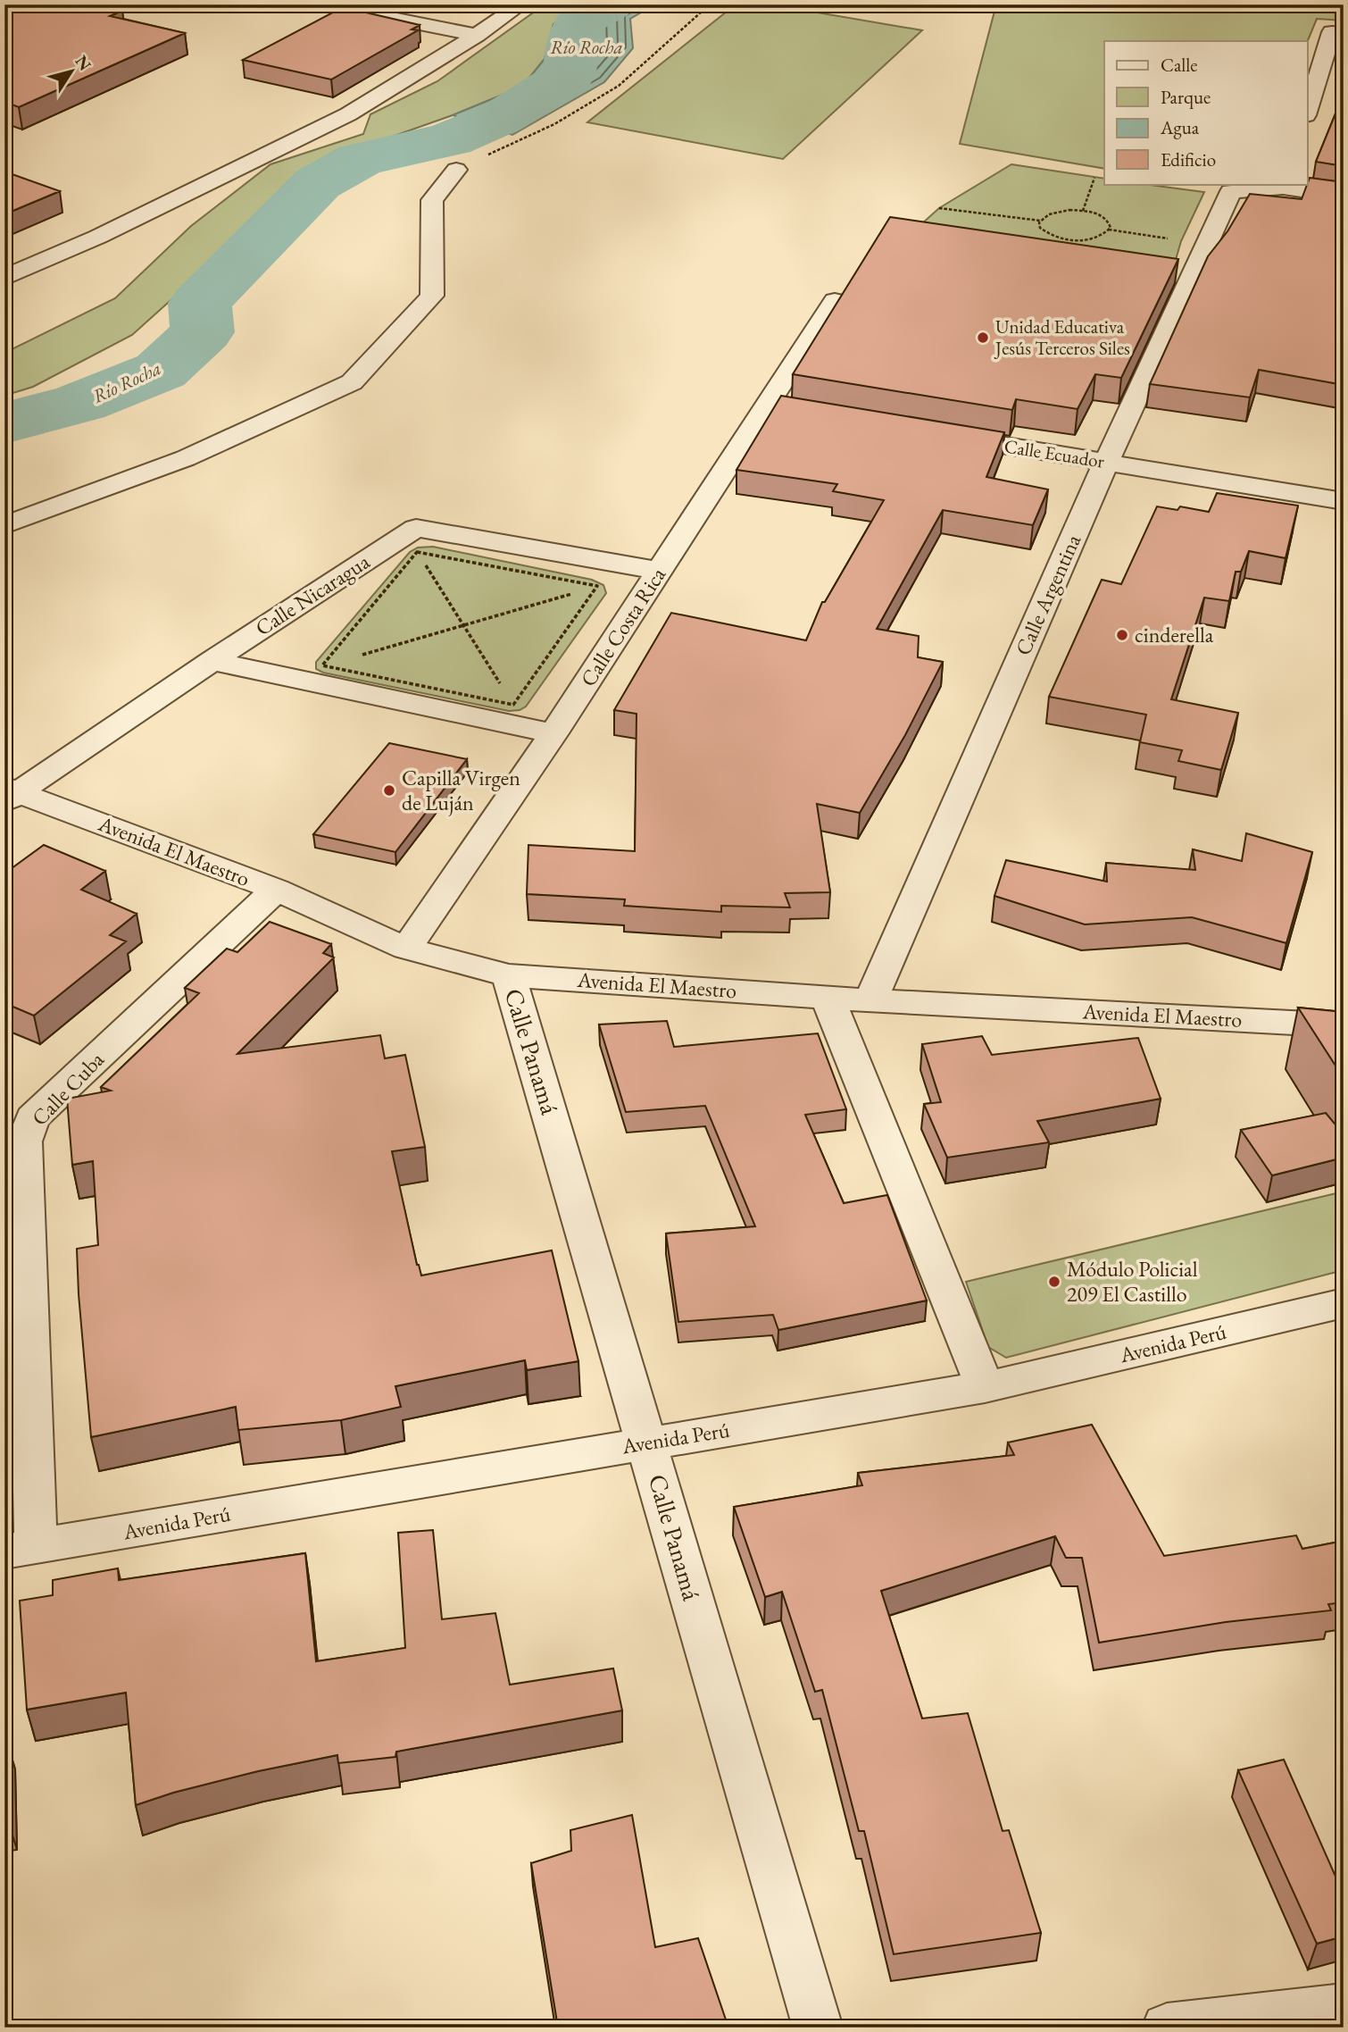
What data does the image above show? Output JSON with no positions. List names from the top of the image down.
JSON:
{
  "streets": {
    "street": [
      "Calle Ecuador",
      "Calle Nicaragua",
      "Calle Argentina",
      "Calle Costa Rica",
      "Avenida El Maestro",
      "Calle Panamá",
      "Calle Cuba",
      "Avenida Perú"
    ]
  },
  "crossings": [
    ["Calle Ecuador", "Calle Argentina"],
    ["Calle Nicaragua", "Calle Costa Rica"],
    ["Calle Nicaragua", "Avenida El Maestro"],
    ["Calle Argentina", "Avenida El Maestro"],
    ["Calle Costa Rica", "Avenida El Maestro"],
    ["Avenida El Maestro", "Calle Panamá"],
    ["Avenida El Maestro", "Calle Cuba"],
    ["Calle Panamá", "Avenida Perú"],
    ["Calle Cuba", "Avenida Perú"]
  ],
  "water": ["Río Rocha"],
  "places": [
    "Unidad Educativa Jesús Terceros Siles",
    "cinderella",
    "Capilla Virgen de Luján",
    "Módulo Policial 209 El Castillo"
  ],
  "legend": [
    "Calle",
    "Parque",
    "Agua",
    "Edificio"
  ],
  "north": "top right"
}
